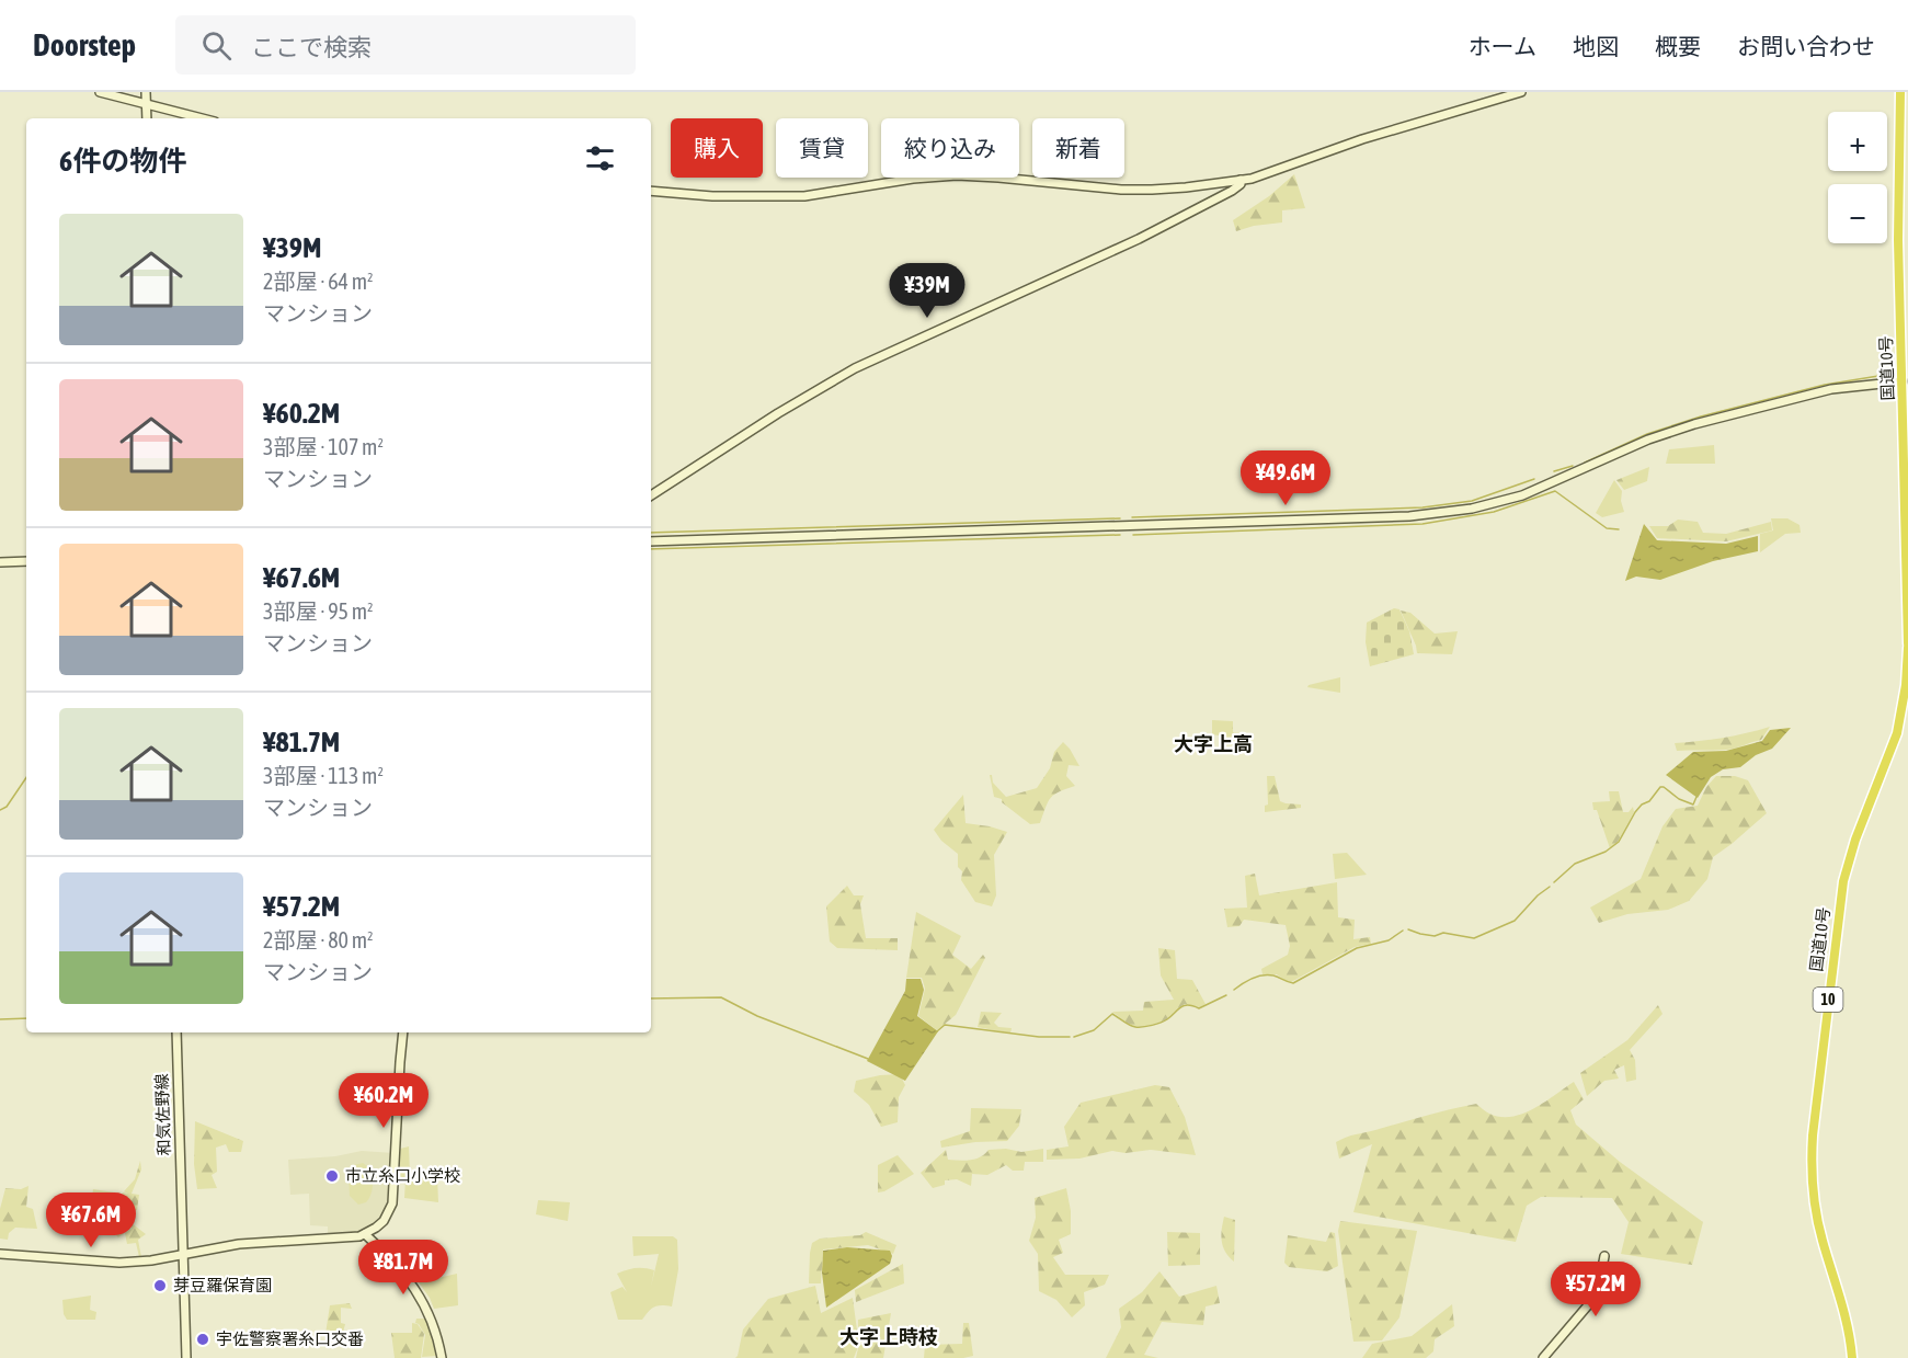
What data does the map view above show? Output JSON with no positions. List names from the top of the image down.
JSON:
{
  "streets": {
    "highway": ["国道10号", "10"],
    "street": ["和気佐野線"]
  },
  "districts": ["大字上高", "大字上時枝"],
  "places": ["市立糸口小学校", "芽豆羅保育園", "宇佐警察署糸口交番"],
  "page": {
    "header": "Doorstep",
    "search": "ここで検索",
    "nav": [
      "ホーム",
      "地図",
      "概要",
      "お問い合わせ"
    ],
    "map_buttons": ["+", "−"],
    "chip": [
      "購入",
      "賃貸",
      "絞り込み",
      "新着"
    ],
    "heading": "6件の物件",
    "list": [
      {
        "name": "¥39M",
        "note": "2部屋 · 64 m² · マンション"
      },
      {
        "name": "¥60.2M",
        "note": "3部屋 · 107 m² · マンション"
      },
      {
        "name": "¥67.6M",
        "note": "3部屋 · 95 m² · マンション"
      },
      {
        "name": "¥81.7M",
        "note": "3部屋 · 113 m² · マンション"
      },
      {
        "name": "¥57.2M",
        "note": "2部屋 · 80 m² · マンション"
      }
    ],
    "price": [
      "¥39M",
      "¥49.6M",
      "¥60.2M",
      "¥67.6M",
      "¥81.7M",
      "¥57.2M"
    ]
  }
}
